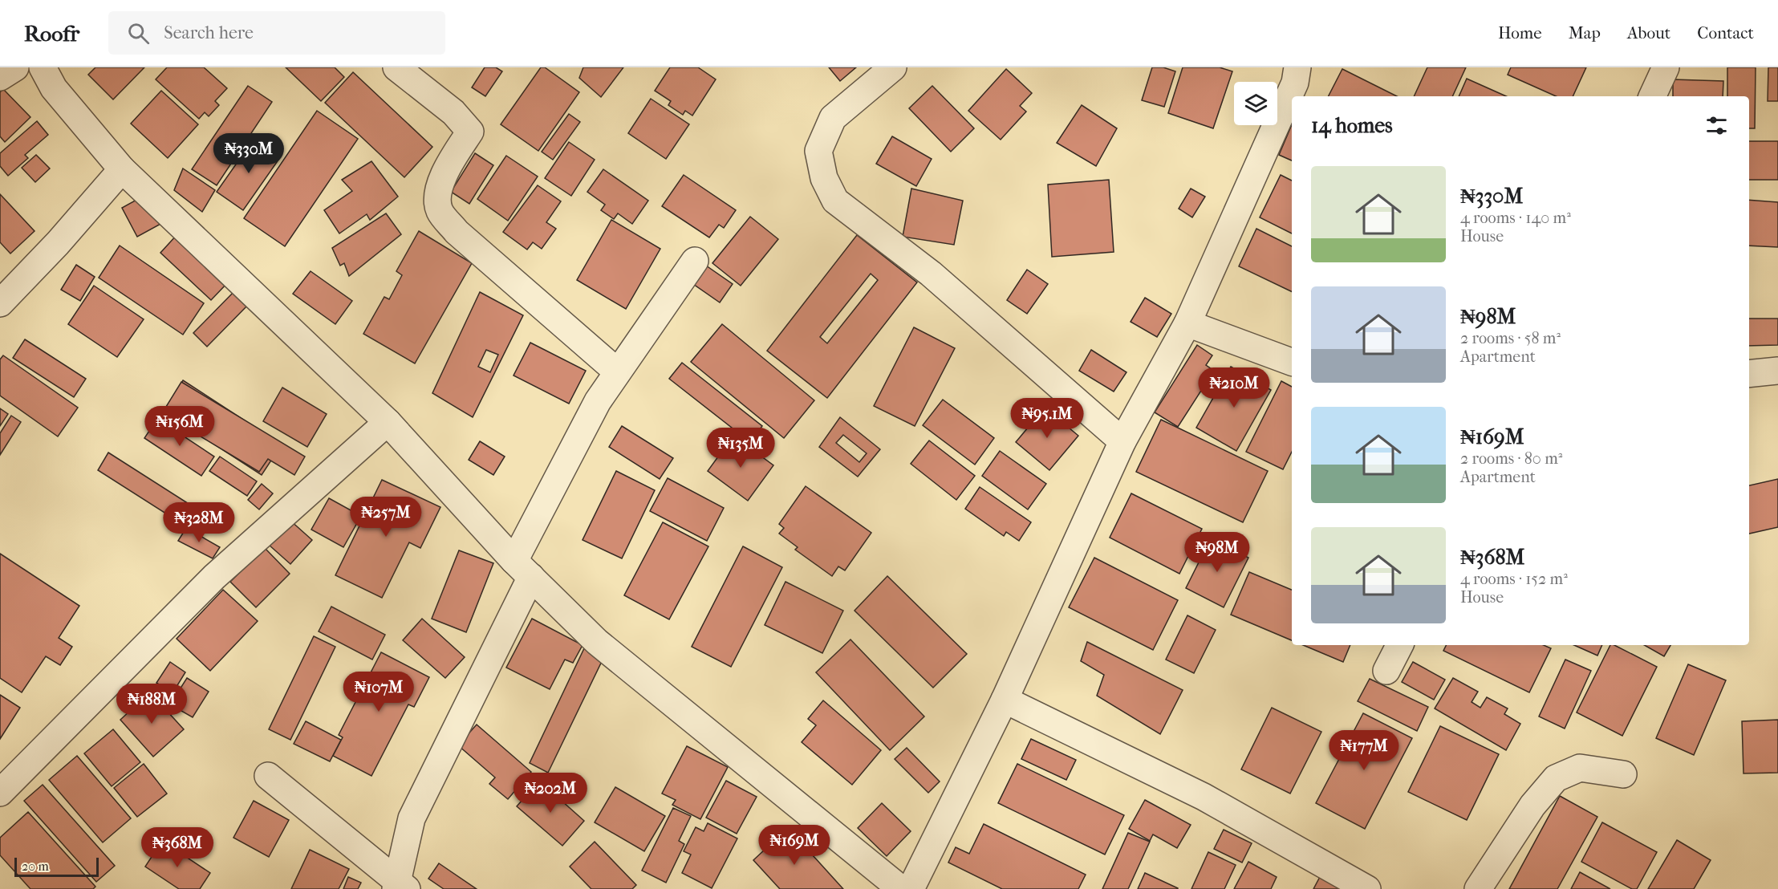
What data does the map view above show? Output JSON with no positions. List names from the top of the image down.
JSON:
{
  "scale_bar": "20 m",
  "page": {
    "header": "Roofr",
    "search": "Search here",
    "nav": [
      "Home",
      "Map",
      "About",
      "Contact"
    ],
    "heading": "14 homes",
    "price": [
      "₦330M",
      "₦210M",
      "₦95.1M",
      "₦156M",
      "₦135M",
      "₦257M",
      "₦328M",
      "₦98M",
      "₦107M",
      "₦188M",
      "₦177M",
      "₦202M",
      "₦169M",
      "₦368M"
    ],
    "list": [
      {
        "name": "₦330M",
        "note": "4 rooms · 140 m² · House"
      },
      {
        "name": "₦98M",
        "note": "2 rooms · 58 m² · Apartment"
      },
      {
        "name": "₦169M",
        "note": "2 rooms · 80 m² · Apartment"
      },
      {
        "name": "₦368M",
        "note": "4 rooms · 152 m² · House"
      }
    ],
    "scale": "20 m"
  }
}
